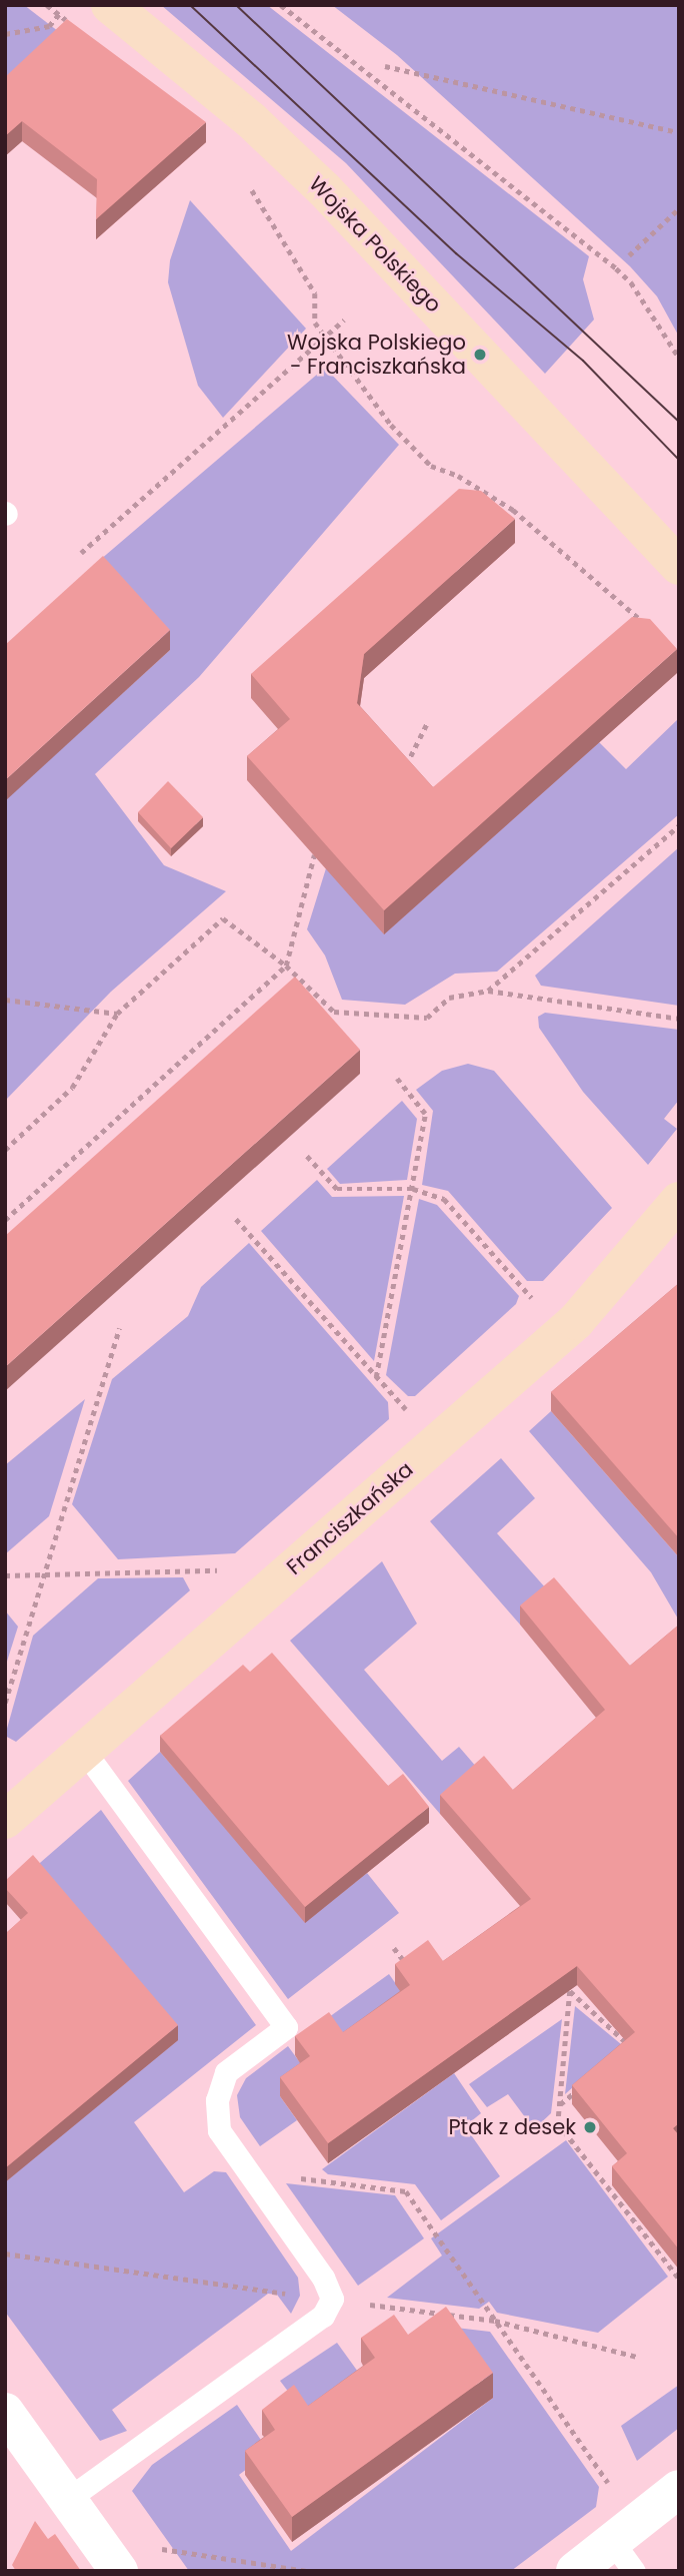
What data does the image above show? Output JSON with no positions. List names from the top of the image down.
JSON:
{
  "streets": {
    "street": ["Wojska Polskiego", "Franciszkańska"]
  },
  "places": ["Wojska Polskiego - Franciszkańska", "Ptak z desek"]
}
